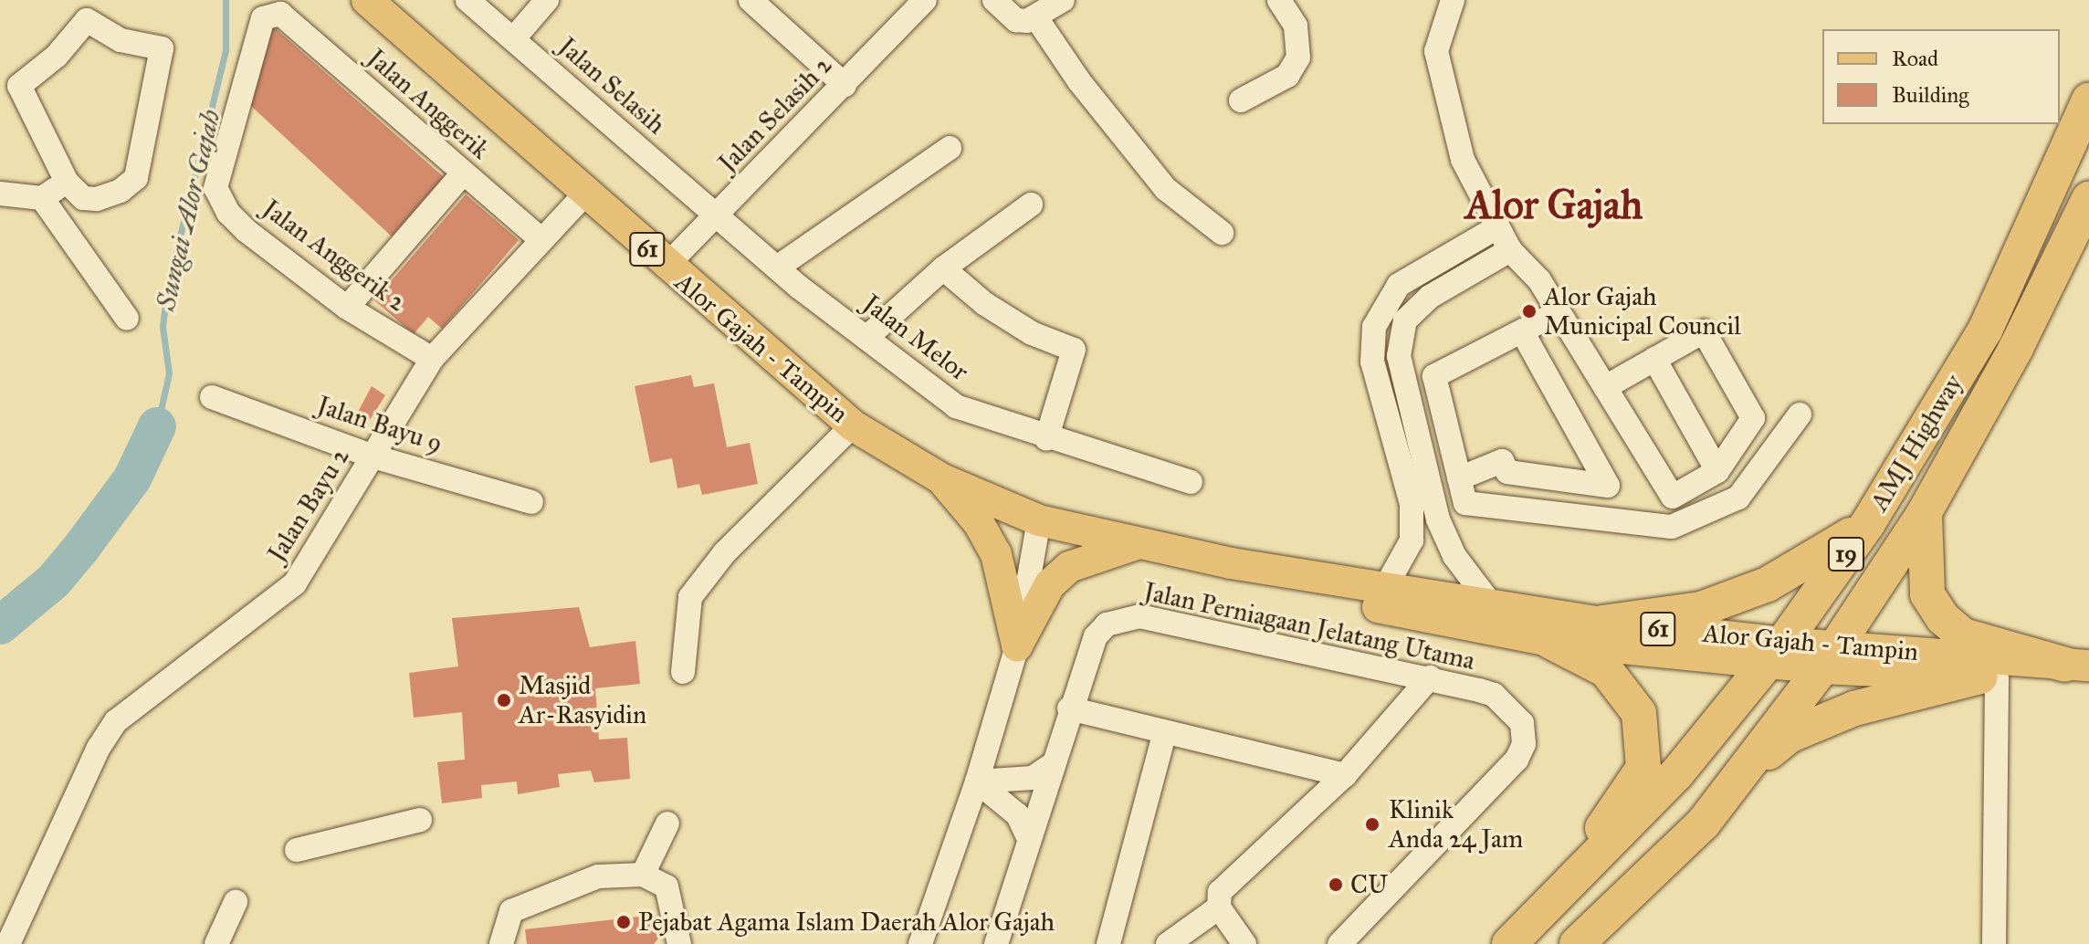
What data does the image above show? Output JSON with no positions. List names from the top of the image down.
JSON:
{
  "streets": {
    "highway": ["AMJ Highway", "19"],
    "main road": ["61", "Alor Gajah - Tampin"],
    "street": [
      "Jalan Selasih",
      "Jalan Anggerik",
      "Jalan Selasih 2",
      "Jalan Anggerik 2",
      "Jalan Melor",
      "Jalan Bayu 9",
      "Jalan Bayu 2",
      "Jalan Perniagaan Jelatang Utama"
    ]
  },
  "crossings": [
    ["Jalan Selasih", "Jalan Selasih 2"],
    ["Jalan Selasih", "Jalan Melor"],
    ["Jalan Anggerik", "Jalan Anggerik 2"],
    ["Jalan Anggerik", "Jalan Bayu 2"],
    ["Jalan Selasih 2", "Jalan Melor"],
    ["Jalan Selasih 2", "Alor Gajah - Tampin"],
    ["61", "Alor Gajah - Tampin"],
    ["Jalan Anggerik 2", "Jalan Bayu 2"],
    ["Alor Gajah - Tampin", "AMJ Highway"],
    ["Alor Gajah - Tampin", "Jalan Bayu 2"],
    ["Jalan Bayu 9", "Jalan Bayu 2"]
  ],
  "districts": ["Alor Gajah"],
  "water": ["Sungai Alor Gajah"],
  "places": [
    "Alor Gajah Municipal Council",
    "Masjid Ar-Rasyidin",
    "Klinik Anda 24 Jam",
    "CU",
    "Pejabat Agama Islam Daerah Alor Gajah"
  ],
  "legend": ["Road", "Building"]
}
